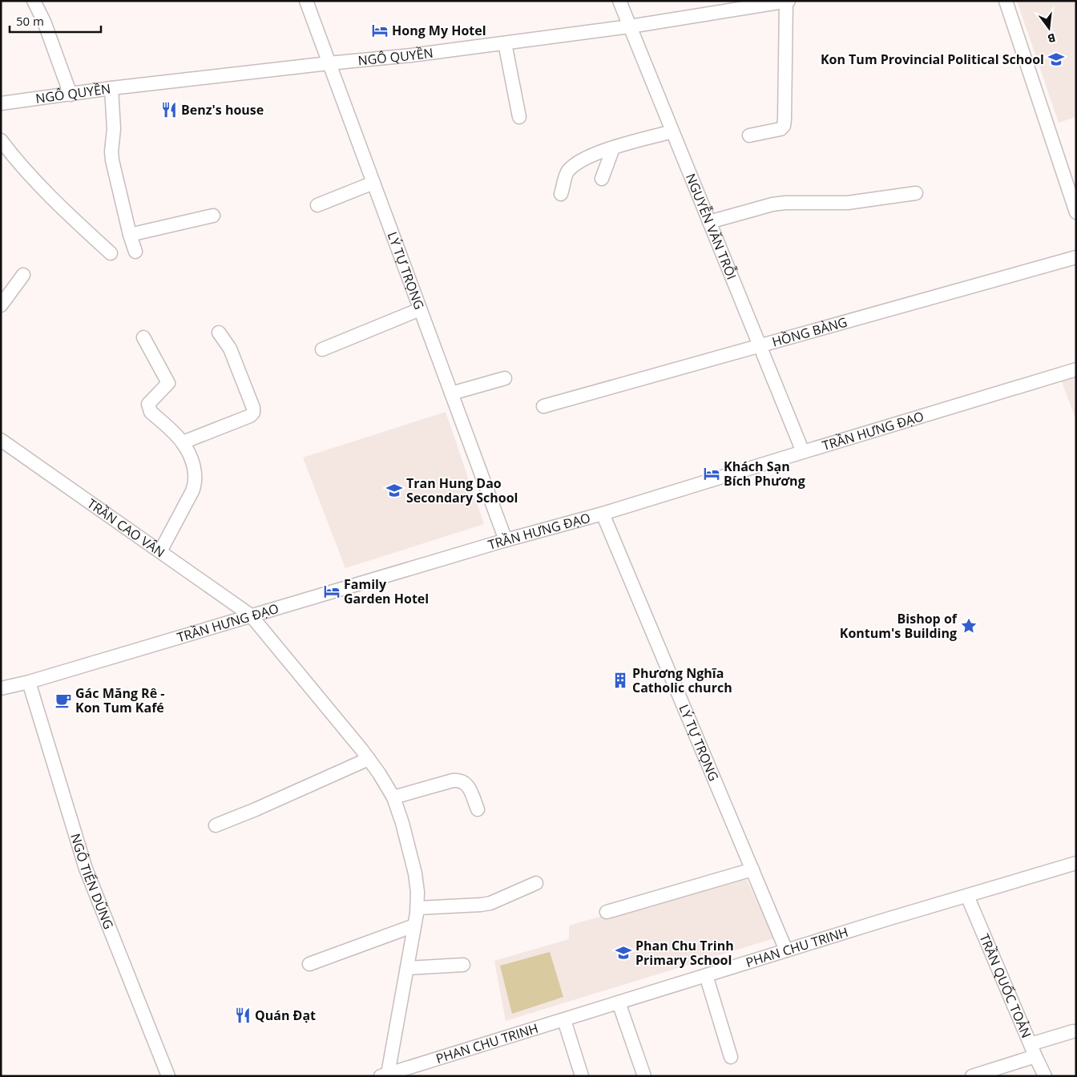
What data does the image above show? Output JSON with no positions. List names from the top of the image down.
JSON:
{
  "streets": {
    "street": [
      "NGÔ QUYỀN",
      "NGUYỄN VĂN TRỖI",
      "LÝ TỰ TRỌNG",
      "HỒNG BÀNG",
      "TRẦN HƯNG ĐẠO",
      "TRẦN CAO VÂN",
      "NGÔ TIẾN DŨNG",
      "PHAN CHU TRINH",
      "TRẦN QUỐC TOẢN"
    ]
  },
  "crossings": [
    ["NGÔ QUYỀN", "NGUYỄN VĂN TRỖI"],
    ["NGÔ QUYỀN", "LÝ TỰ TRỌNG"],
    ["NGUYỄN VĂN TRỖI", "HỒNG BÀNG"],
    ["NGUYỄN VĂN TRỖI", "TRẦN HƯNG ĐẠO"],
    ["LÝ TỰ TRỌNG", "TRẦN HƯNG ĐẠO"],
    ["LÝ TỰ TRỌNG", "PHAN CHU TRINH"],
    ["TRẦN HƯNG ĐẠO", "TRẦN CAO VÂN"],
    ["TRẦN HƯNG ĐẠO", "NGÔ TIẾN DŨNG"],
    ["TRẦN CAO VÂN", "PHAN CHU TRINH"],
    ["PHAN CHU TRINH", "TRẦN QUỐC TOẢN"]
  ],
  "places": {
    "hotel": ["Hong My Hotel", "Khách Sạn Bích Phương", "Family Garden Hotel"],
    "school or university": ["Kon Tum Provincial Political School", "Tran Hung Dao Secondary School", "Phan Chu Trinh Primary School"],
    "restaurant": ["Benz's house", "Quán Đạt"],
    "place": ["Bishop of Kontum's Building"],
    "building": ["Phương Nghĩa Catholic church"],
    "cafe": ["Gác Măng Rê - Kon Tum Kafé"]
  },
  "scale_bar": "50 m",
  "north": "bottom"
}
